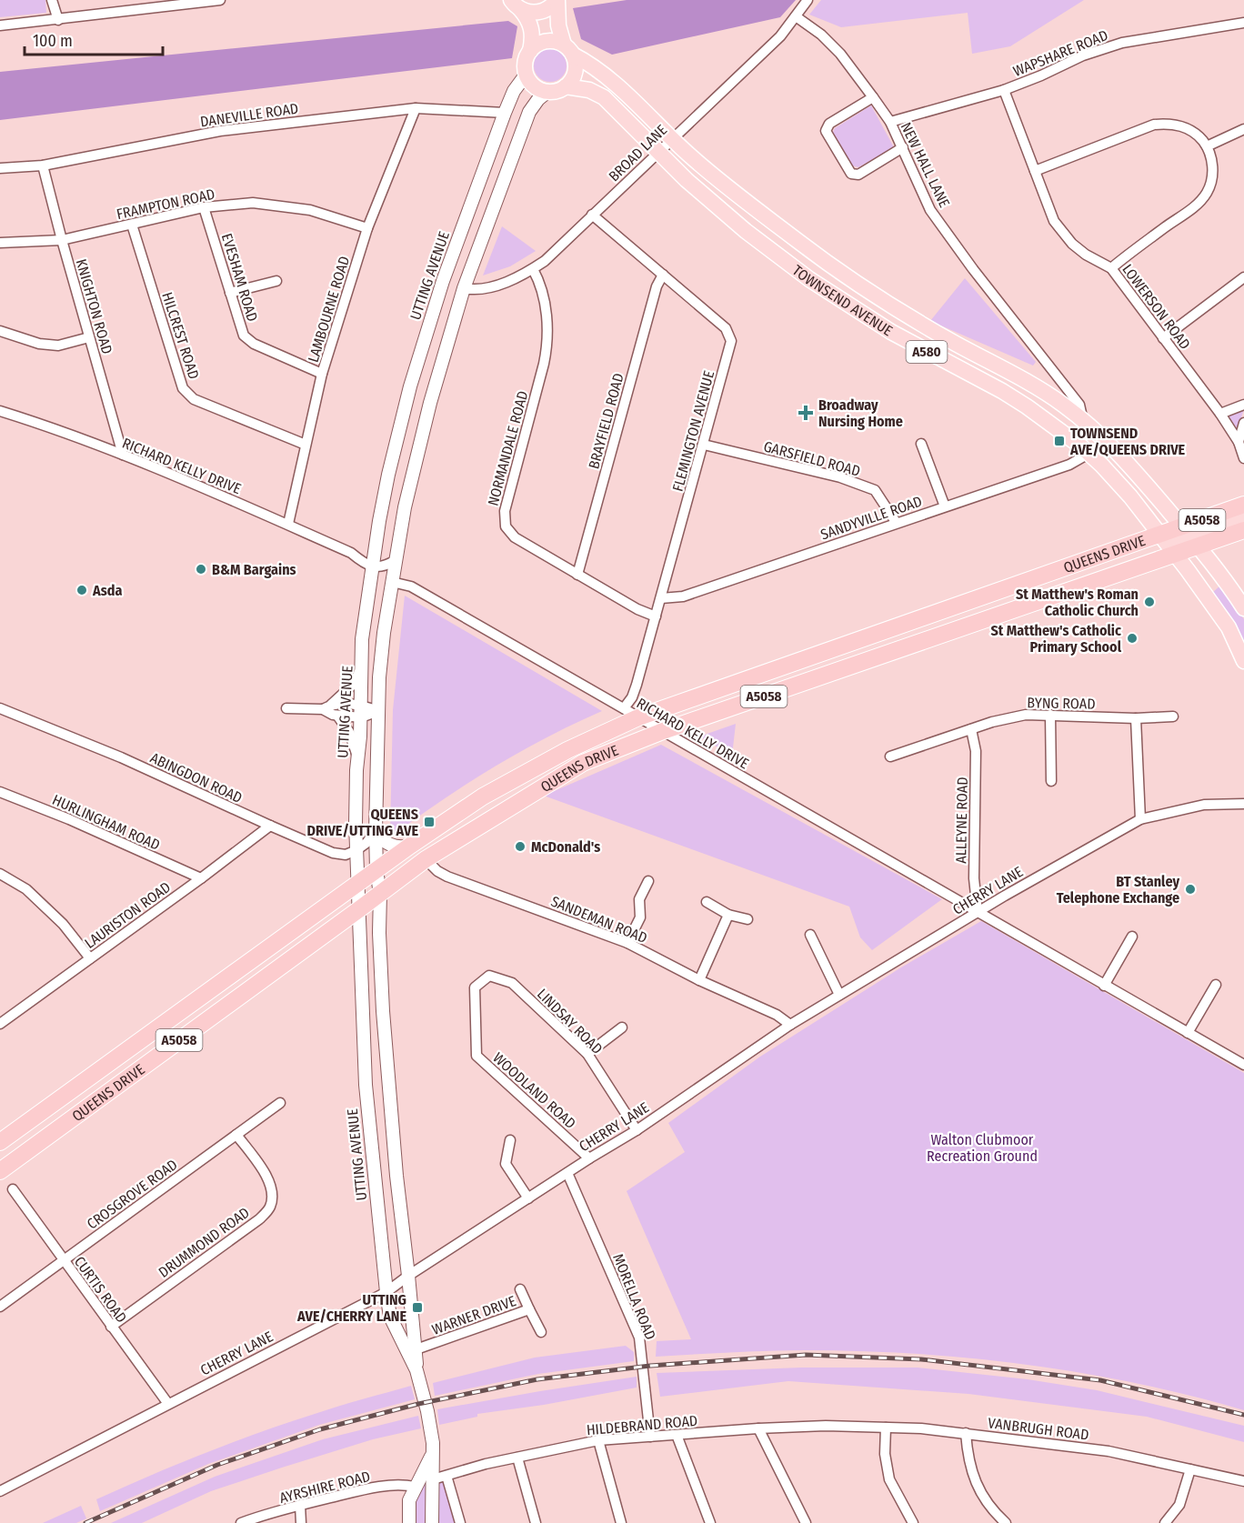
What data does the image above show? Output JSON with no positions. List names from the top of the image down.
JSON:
{
  "streets": {
    "highway": ["A5058", "QUEENS DRIVE"],
    "main road": ["TOWNSEND AVENUE", "A580"],
    "street": [
      "WAPSHARE ROAD",
      "DANEVILLE ROAD",
      "BROAD LANE",
      "NEW HALL LANE",
      "FRAMPTON ROAD",
      "UTTING AVENUE",
      "EVESHAM ROAD",
      "KNIGHTON ROAD",
      "LOWERSON ROAD",
      "LAMBOURNE ROAD",
      "HILCREST ROAD",
      "BRAYFIELD ROAD",
      "FLEMINGTON AVENUE",
      "NORMANDALE ROAD",
      "GARSFIELD ROAD",
      "RICHARD KELLY DRIVE",
      "SANDYVILLE ROAD",
      "BYNG ROAD",
      "ABINGDON ROAD",
      "ALLEYNE ROAD",
      "HURLINGHAM ROAD",
      "CHERRY LANE",
      "LAURISTON ROAD",
      "SANDEMAN ROAD",
      "LINDSAY ROAD",
      "WOODLAND ROAD",
      "CROSGROVE ROAD",
      "DRUMMOND ROAD",
      "CURTIS ROAD",
      "MORELLA ROAD",
      "WARNER DRIVE",
      "HILDEBRAND ROAD",
      "VANBRUGH ROAD",
      "AYRSHIRE ROAD"
    ]
  },
  "crossings": [
    ["WAPSHARE ROAD", "NEW HALL LANE"],
    ["WAPSHARE ROAD", "LOWERSON ROAD"],
    ["DANEVILLE ROAD", "UTTING AVENUE"],
    ["DANEVILLE ROAD", "KNIGHTON ROAD"],
    ["DANEVILLE ROAD", "LAMBOURNE ROAD"],
    ["BROAD LANE", "NEW HALL LANE"],
    ["BROAD LANE", "UTTING AVENUE"],
    ["BROAD LANE", "TOWNSEND AVENUE"],
    ["BROAD LANE", "FLEMINGTON AVENUE"],
    ["BROAD LANE", "NORMANDALE ROAD"],
    ["NEW HALL LANE", "TOWNSEND AVENUE"],
    ["FRAMPTON ROAD", "EVESHAM ROAD"],
    ["FRAMPTON ROAD", "KNIGHTON ROAD"],
    ["FRAMPTON ROAD", "LAMBOURNE ROAD"],
    ["FRAMPTON ROAD", "HILCREST ROAD"],
    ["UTTING AVENUE", "TOWNSEND AVENUE"],
    ["UTTING AVENUE", "A580"],
    ["UTTING AVENUE", "RICHARD KELLY DRIVE"],
    ["UTTING AVENUE", "QUEENS DRIVE"],
    ["UTTING AVENUE", "ABINGDON ROAD"],
    ["UTTING AVENUE", "CHERRY LANE"],
    ["UTTING AVENUE", "WARNER DRIVE"],
    ["UTTING AVENUE", "HILDEBRAND ROAD"],
    ["UTTING AVENUE", "AYRSHIRE ROAD"],
    ["EVESHAM ROAD", "LAMBOURNE ROAD"],
    ["TOWNSEND AVENUE", "A580"],
    ["TOWNSEND AVENUE", "SANDYVILLE ROAD"],
    ["TOWNSEND AVENUE", "QUEENS DRIVE"],
    ["KNIGHTON ROAD", "RICHARD KELLY DRIVE"],
    ["LAMBOURNE ROAD", "HILCREST ROAD"],
    ["LAMBOURNE ROAD", "RICHARD KELLY DRIVE"],
    ["BRAYFIELD ROAD", "FLEMINGTON AVENUE"],
    ["BRAYFIELD ROAD", "NORMANDALE ROAD"],
    ["FLEMINGTON AVENUE", "NORMANDALE ROAD"],
    ["FLEMINGTON AVENUE", "GARSFIELD ROAD"],
    ["FLEMINGTON AVENUE", "RICHARD KELLY DRIVE"],
    ["FLEMINGTON AVENUE", "SANDYVILLE ROAD"],
    ["FLEMINGTON AVENUE", "QUEENS DRIVE"],
    ["GARSFIELD ROAD", "SANDYVILLE ROAD"],
    ["RICHARD KELLY DRIVE", "QUEENS DRIVE"],
    ["RICHARD KELLY DRIVE", "ALLEYNE ROAD"],
    ["RICHARD KELLY DRIVE", "CHERRY LANE"],
    ["QUEENS DRIVE", "SANDEMAN ROAD"],
    ["BYNG ROAD", "ALLEYNE ROAD"],
    ["ABINGDON ROAD", "LAURISTON ROAD"],
    ["ALLEYNE ROAD", "CHERRY LANE"],
    ["HURLINGHAM ROAD", "LAURISTON ROAD"],
    ["CHERRY LANE", "SANDEMAN ROAD"],
    ["CHERRY LANE", "LINDSAY ROAD"],
    ["CHERRY LANE", "WOODLAND ROAD"],
    ["CHERRY LANE", "CURTIS ROAD"],
    ["CHERRY LANE", "MORELLA ROAD"],
    ["LINDSAY ROAD", "WOODLAND ROAD"],
    ["CROSGROVE ROAD", "DRUMMOND ROAD"],
    ["CROSGROVE ROAD", "CURTIS ROAD"],
    ["DRUMMOND ROAD", "CURTIS ROAD"],
    ["MORELLA ROAD", "HILDEBRAND ROAD"],
    ["HILDEBRAND ROAD", "VANBRUGH ROAD"],
    ["HILDEBRAND ROAD", "AYRSHIRE ROAD"]
  ],
  "parks": ["Walton Clubmoor Recreation Ground"],
  "places": {
    "health": ["Broadway Nursing Home"],
    "transit": ["TOWNSEND AVE/QUEENS DRIVE", "QUEENS DRIVE/UTTING AVE", "UTTING AVE/CHERRY LANE"],
    "other": [
      "B&M Bargains",
      "Asda",
      "St Matthew's Roman Catholic Church",
      "St Matthew's Catholic Primary School",
      "McDonald's",
      "BT Stanley Telephone Exchange"
    ]
  },
  "scale_bar": "100 m"
}
